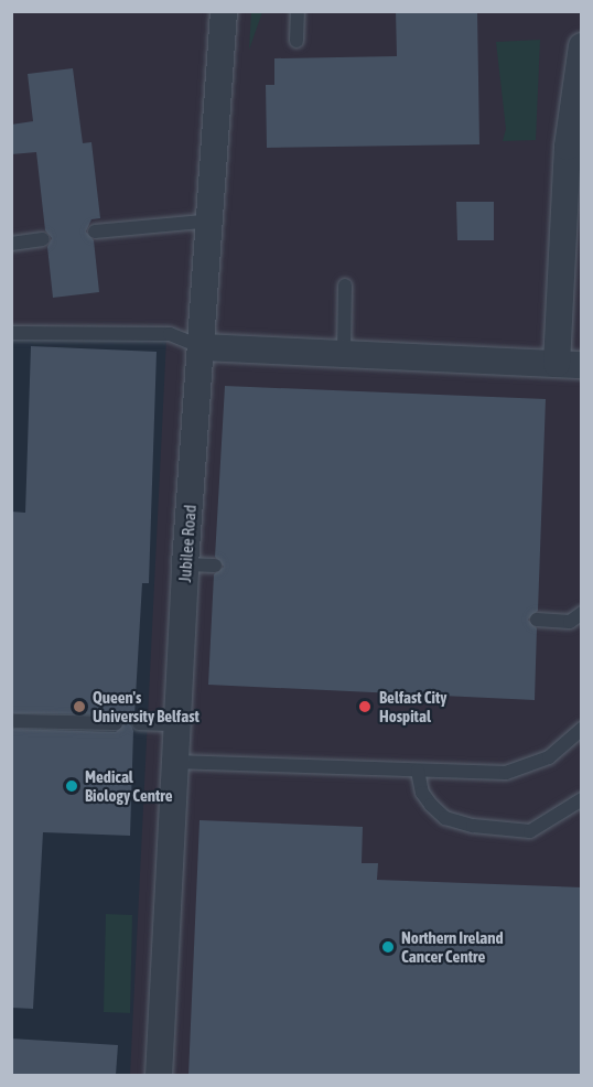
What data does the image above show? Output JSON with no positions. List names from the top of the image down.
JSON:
{
  "streets": {
    "street": ["Jubilee Road"]
  },
  "places": [
    "Queen's University Belfast",
    "Belfast City Hospital",
    "Medical Biology Centre",
    "Northern Ireland Cancer Centre"
  ]
}
